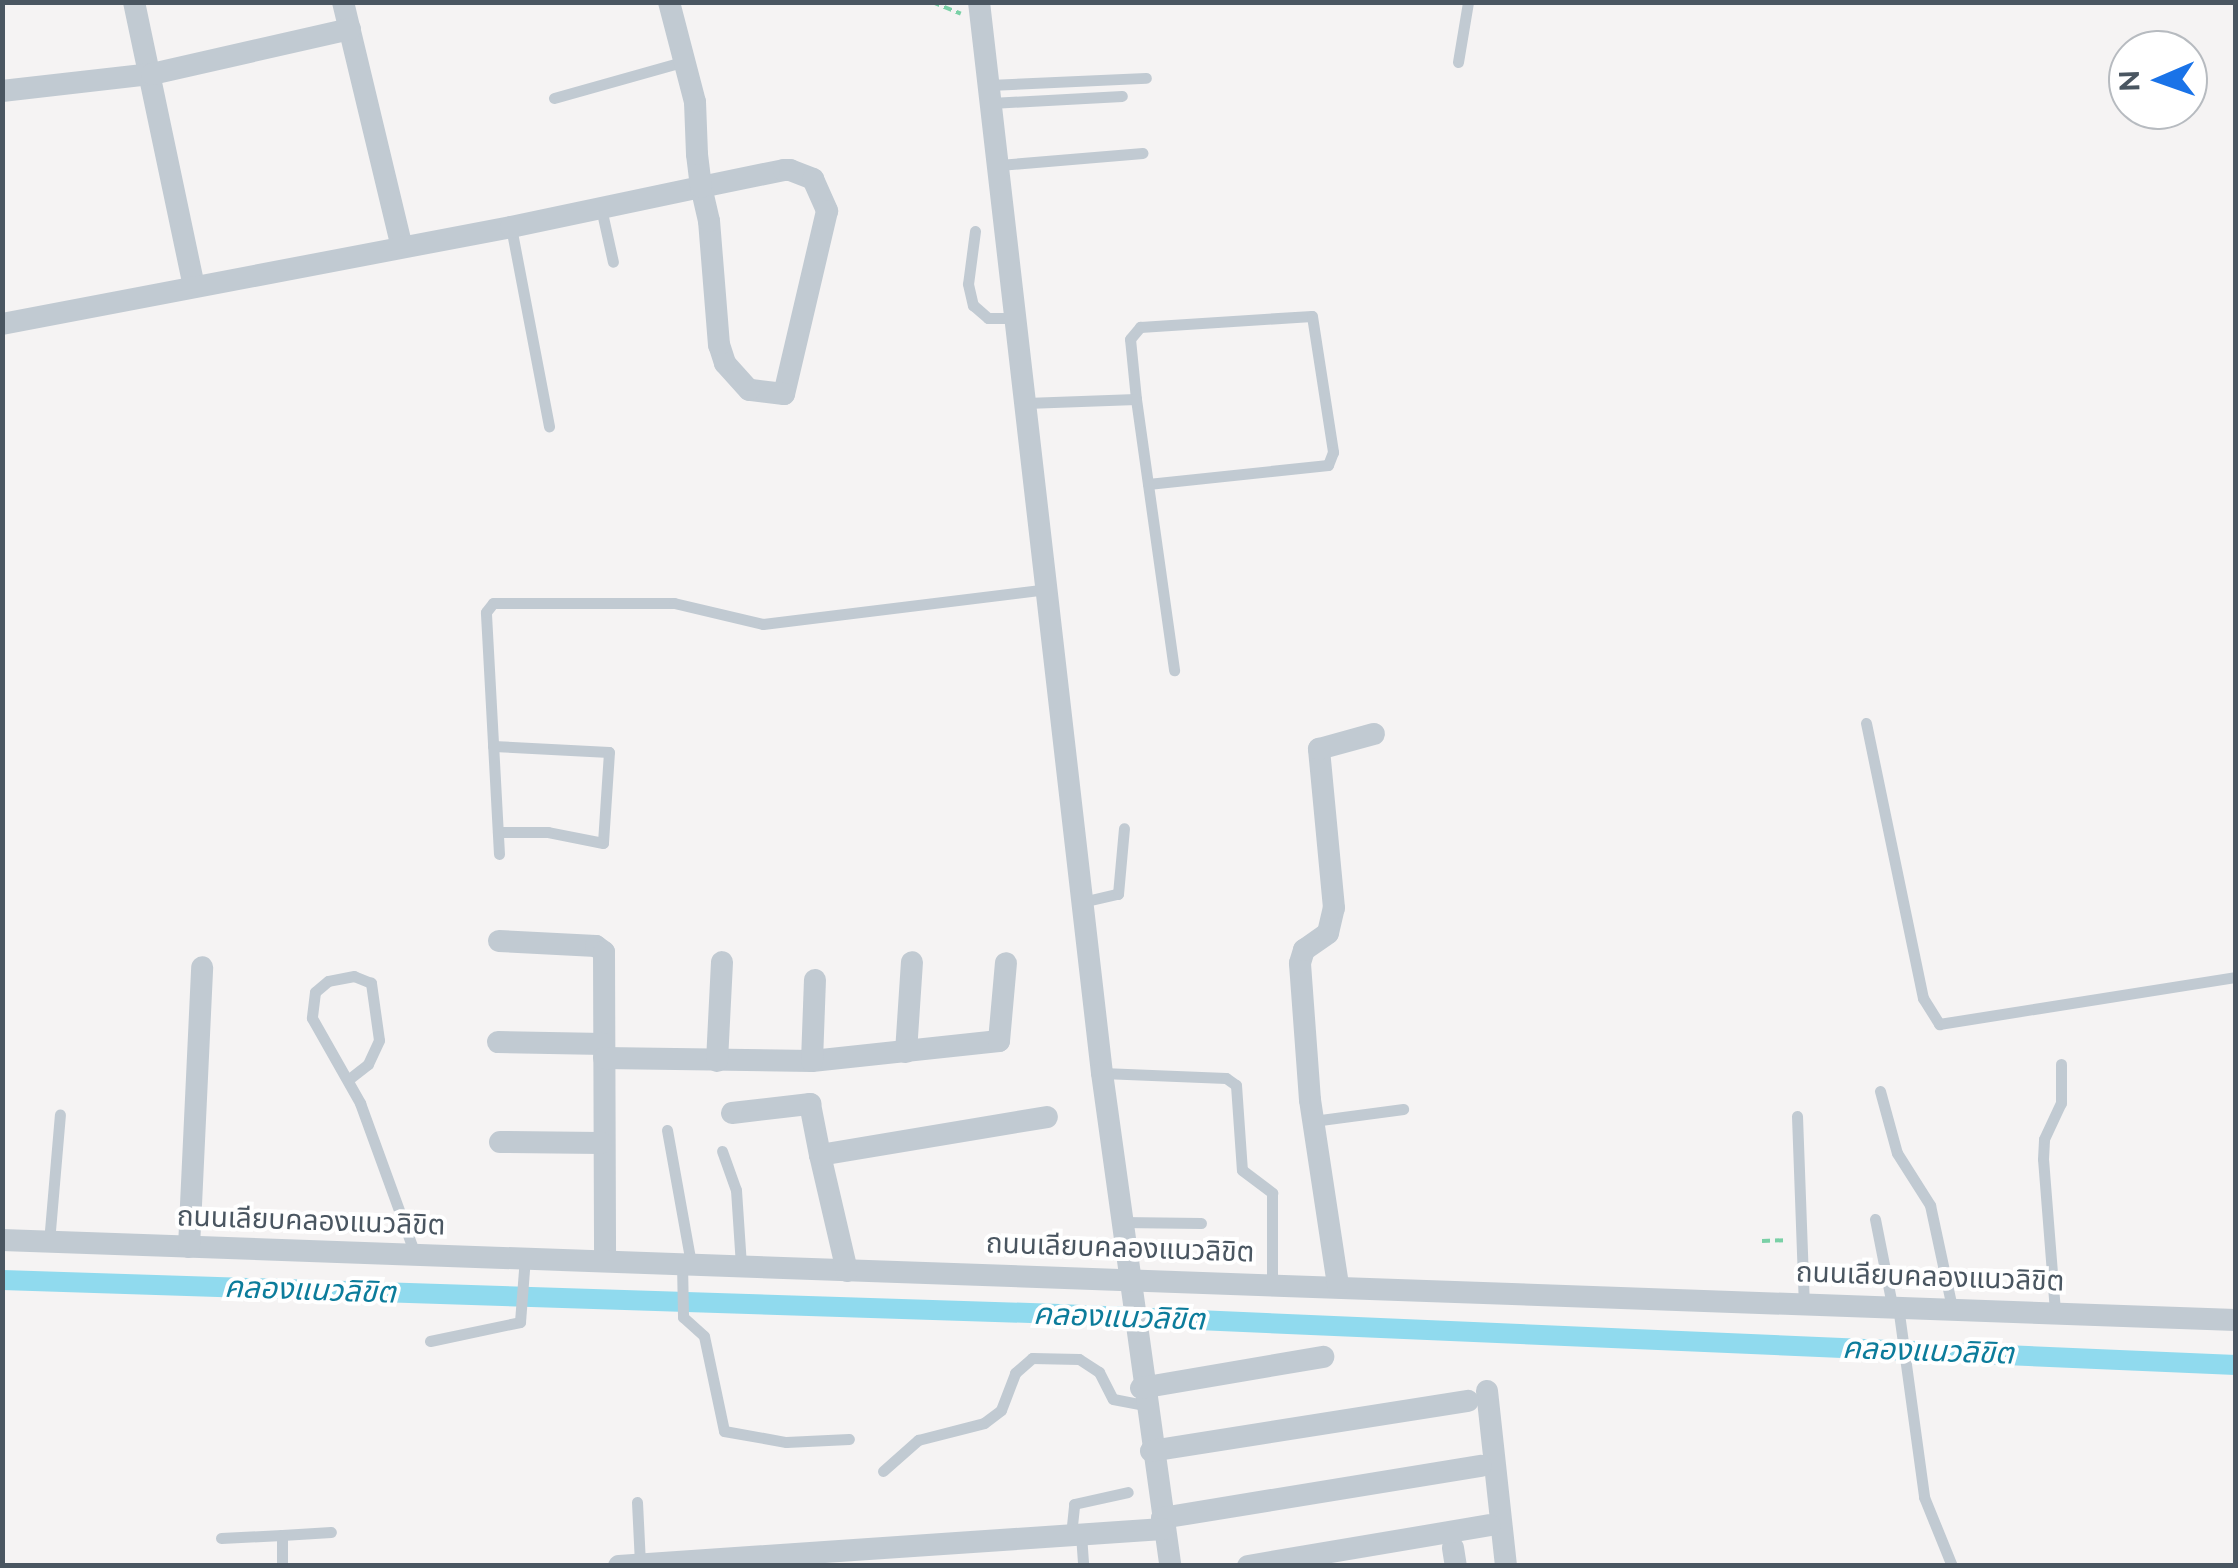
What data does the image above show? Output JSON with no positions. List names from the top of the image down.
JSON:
{
  "streets": {
    "street": ["ถนนเลียบคลองแนวลิขิต"]
  },
  "water": ["คลองแนวลิขิต"],
  "north": "left"
}
